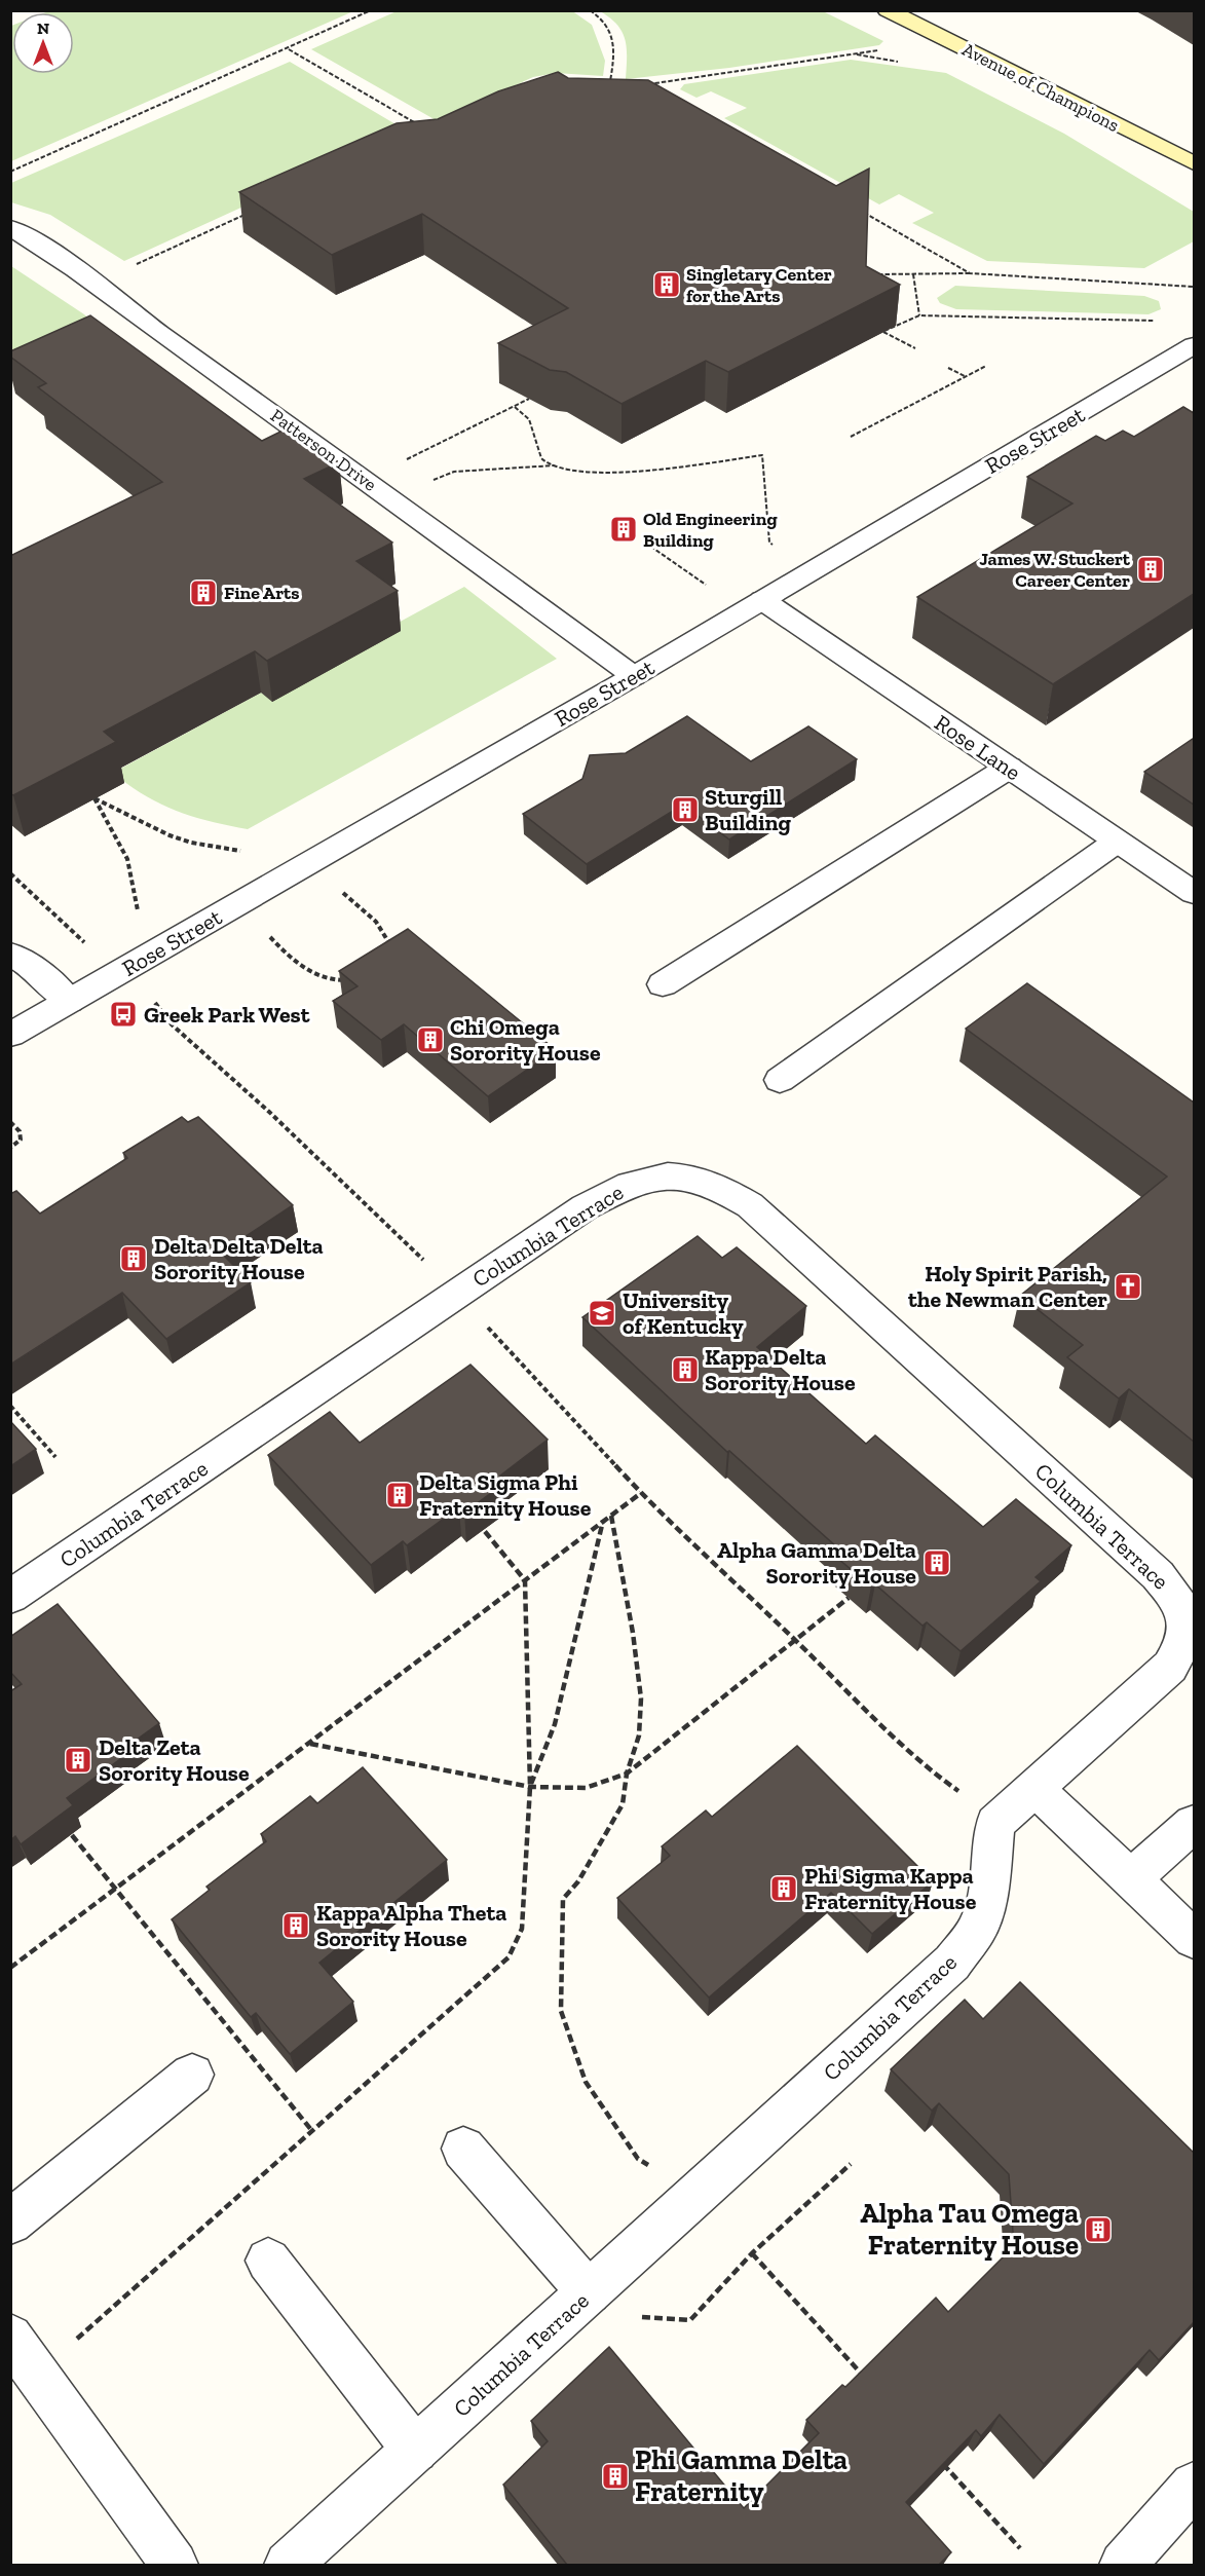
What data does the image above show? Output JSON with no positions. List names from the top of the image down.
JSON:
{
  "streets": {
    "main road": ["Avenue of Champions"],
    "street": [
      "Rose Street",
      "Patterson Drive",
      "Rose Lane",
      "Columbia Terrace"
    ]
  },
  "crossings": [
    ["Rose Street", "Patterson Drive"],
    ["Rose Street", "Rose Lane"]
  ],
  "places": {
    "building": [
      "Singletary Center for the Arts",
      "Old Engineering Building",
      "James W. Stuckert Career Center",
      "Fine Arts",
      "Sturgill Building",
      "Chi Omega Sorority House",
      "Delta Delta Delta Sorority House",
      "Kappa Delta Sorority House",
      "Delta Sigma Phi Fraternity House",
      "Alpha Gamma Delta Sorority House",
      "Delta Zeta Sorority House",
      "Phi Sigma Kappa Fraternity House",
      "Kappa Alpha Theta Sorority House",
      "Alpha Tau Omega Fraternity House",
      "Phi Gamma Delta Fraternity"
    ],
    "bus stop": ["Greek Park West"],
    "church": ["Holy Spirit Parish, the Newman Center"],
    "school or university": ["University of Kentucky"]
  },
  "north": "top"
}
